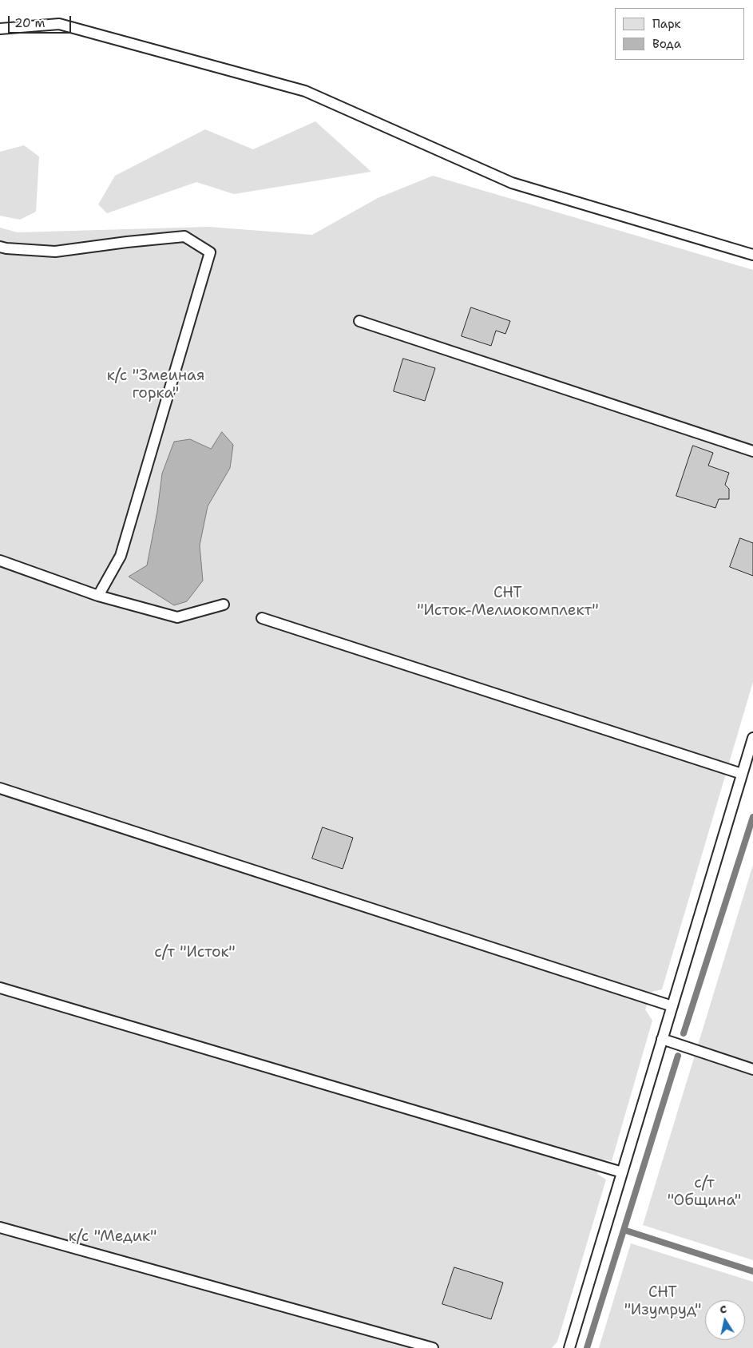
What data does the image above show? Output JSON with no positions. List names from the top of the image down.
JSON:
{
  "parks": [
    "к/с \"Змеиная горка\"",
    "СНТ \"Исток-Мелиокомплект\"",
    "с/т \"Исток\"",
    "с/т \"Община\"",
    "к/с \"Медик\"",
    "СНТ \"Изумруд\""
  ],
  "legend": ["Парк", "Вода"],
  "scale_bar": "20 m",
  "north": "top"
}
